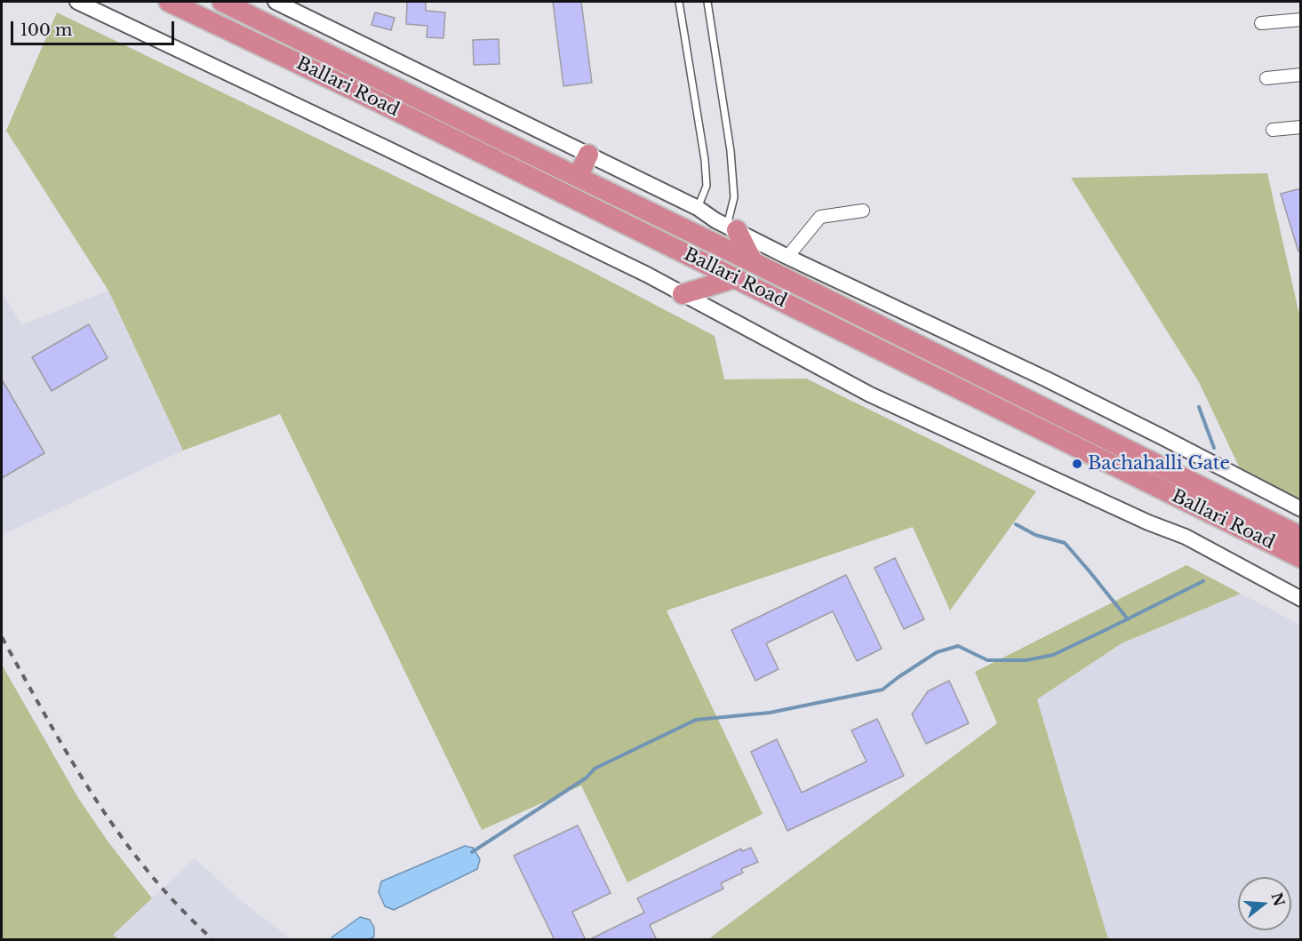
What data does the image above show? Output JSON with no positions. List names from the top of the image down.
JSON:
{
  "streets": {
    "highway": ["Ballari Road"]
  },
  "places": ["Bachahalli Gate"],
  "scale_bar": "100 m",
  "north": "right"
}
